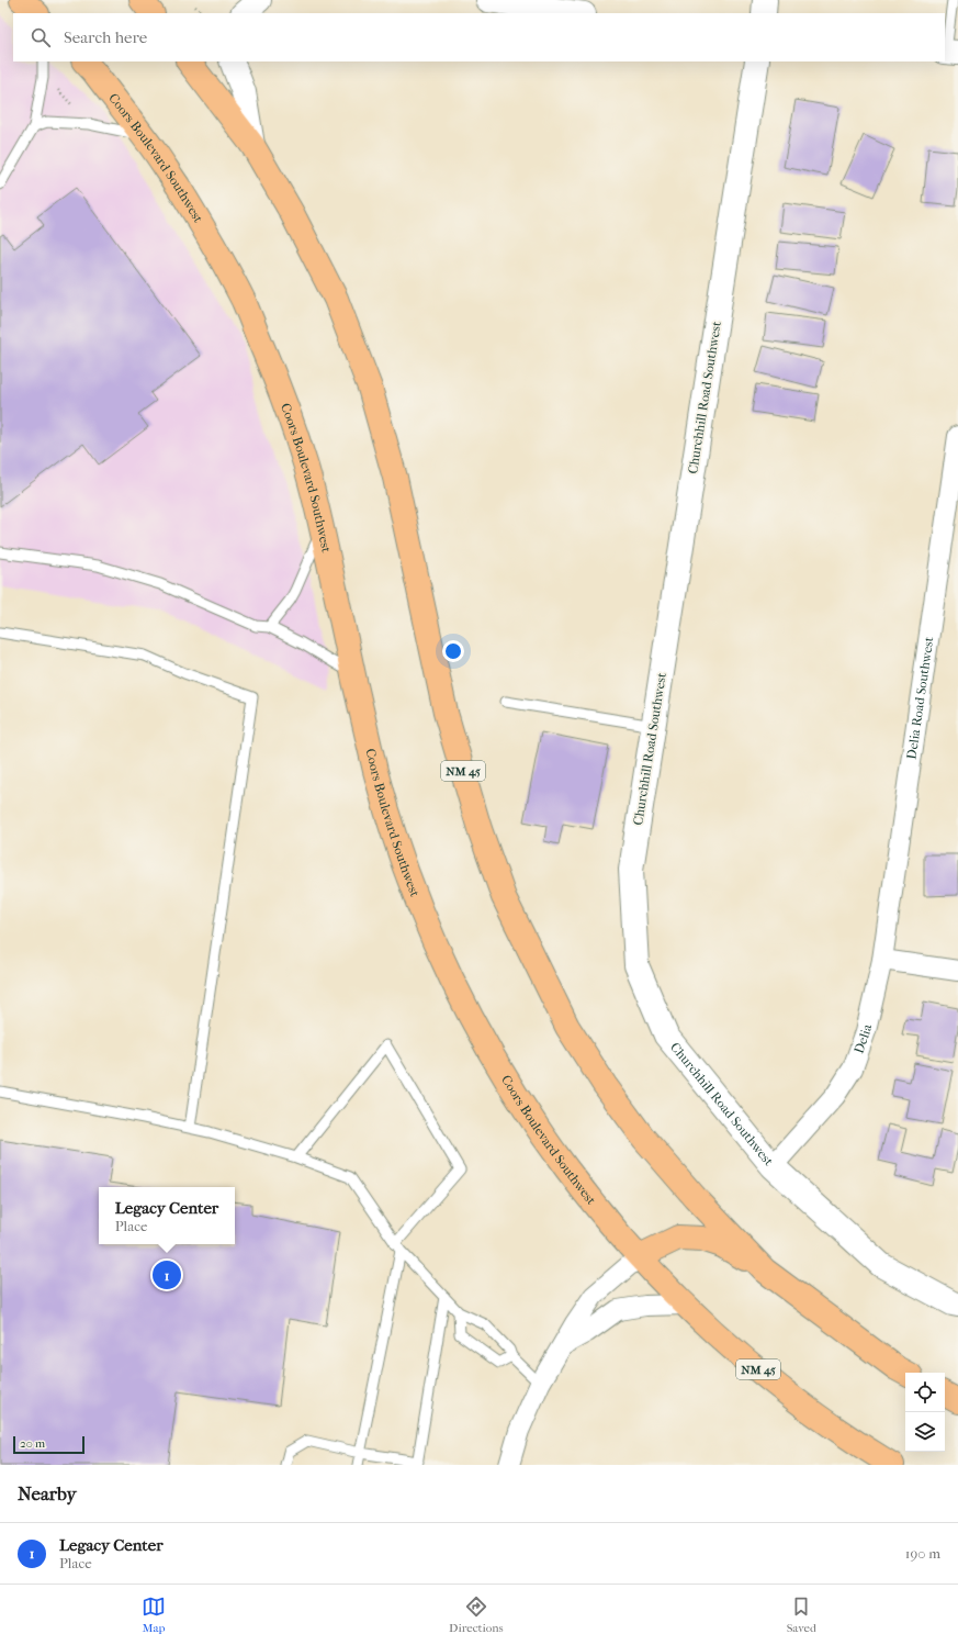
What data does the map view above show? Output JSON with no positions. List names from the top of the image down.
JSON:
{
  "streets": {
    "main road": ["Coors Boulevard Southwest", "NM 45"],
    "street": ["Churchhill Road Southwest", "Delia Road Southwest", "Delia"]
  },
  "crossings": [
    ["Churchhill Road Southwest", "Delia"],
    ["Delia Road Southwest", "Delia"]
  ],
  "scale_bar": "20 m",
  "page": {
    "search": "Search here",
    "popup": ["Legacy Center", "Place"],
    "pins": "1",
    "scale": "20 m",
    "heading": "Nearby",
    "list": [
      {
        "mark": "1",
        "name": "Legacy Center",
        "note": "Place",
        "value": "190 m"
      }
    ],
    "nav": ["Map", "Directions", "Saved"]
  }
}
